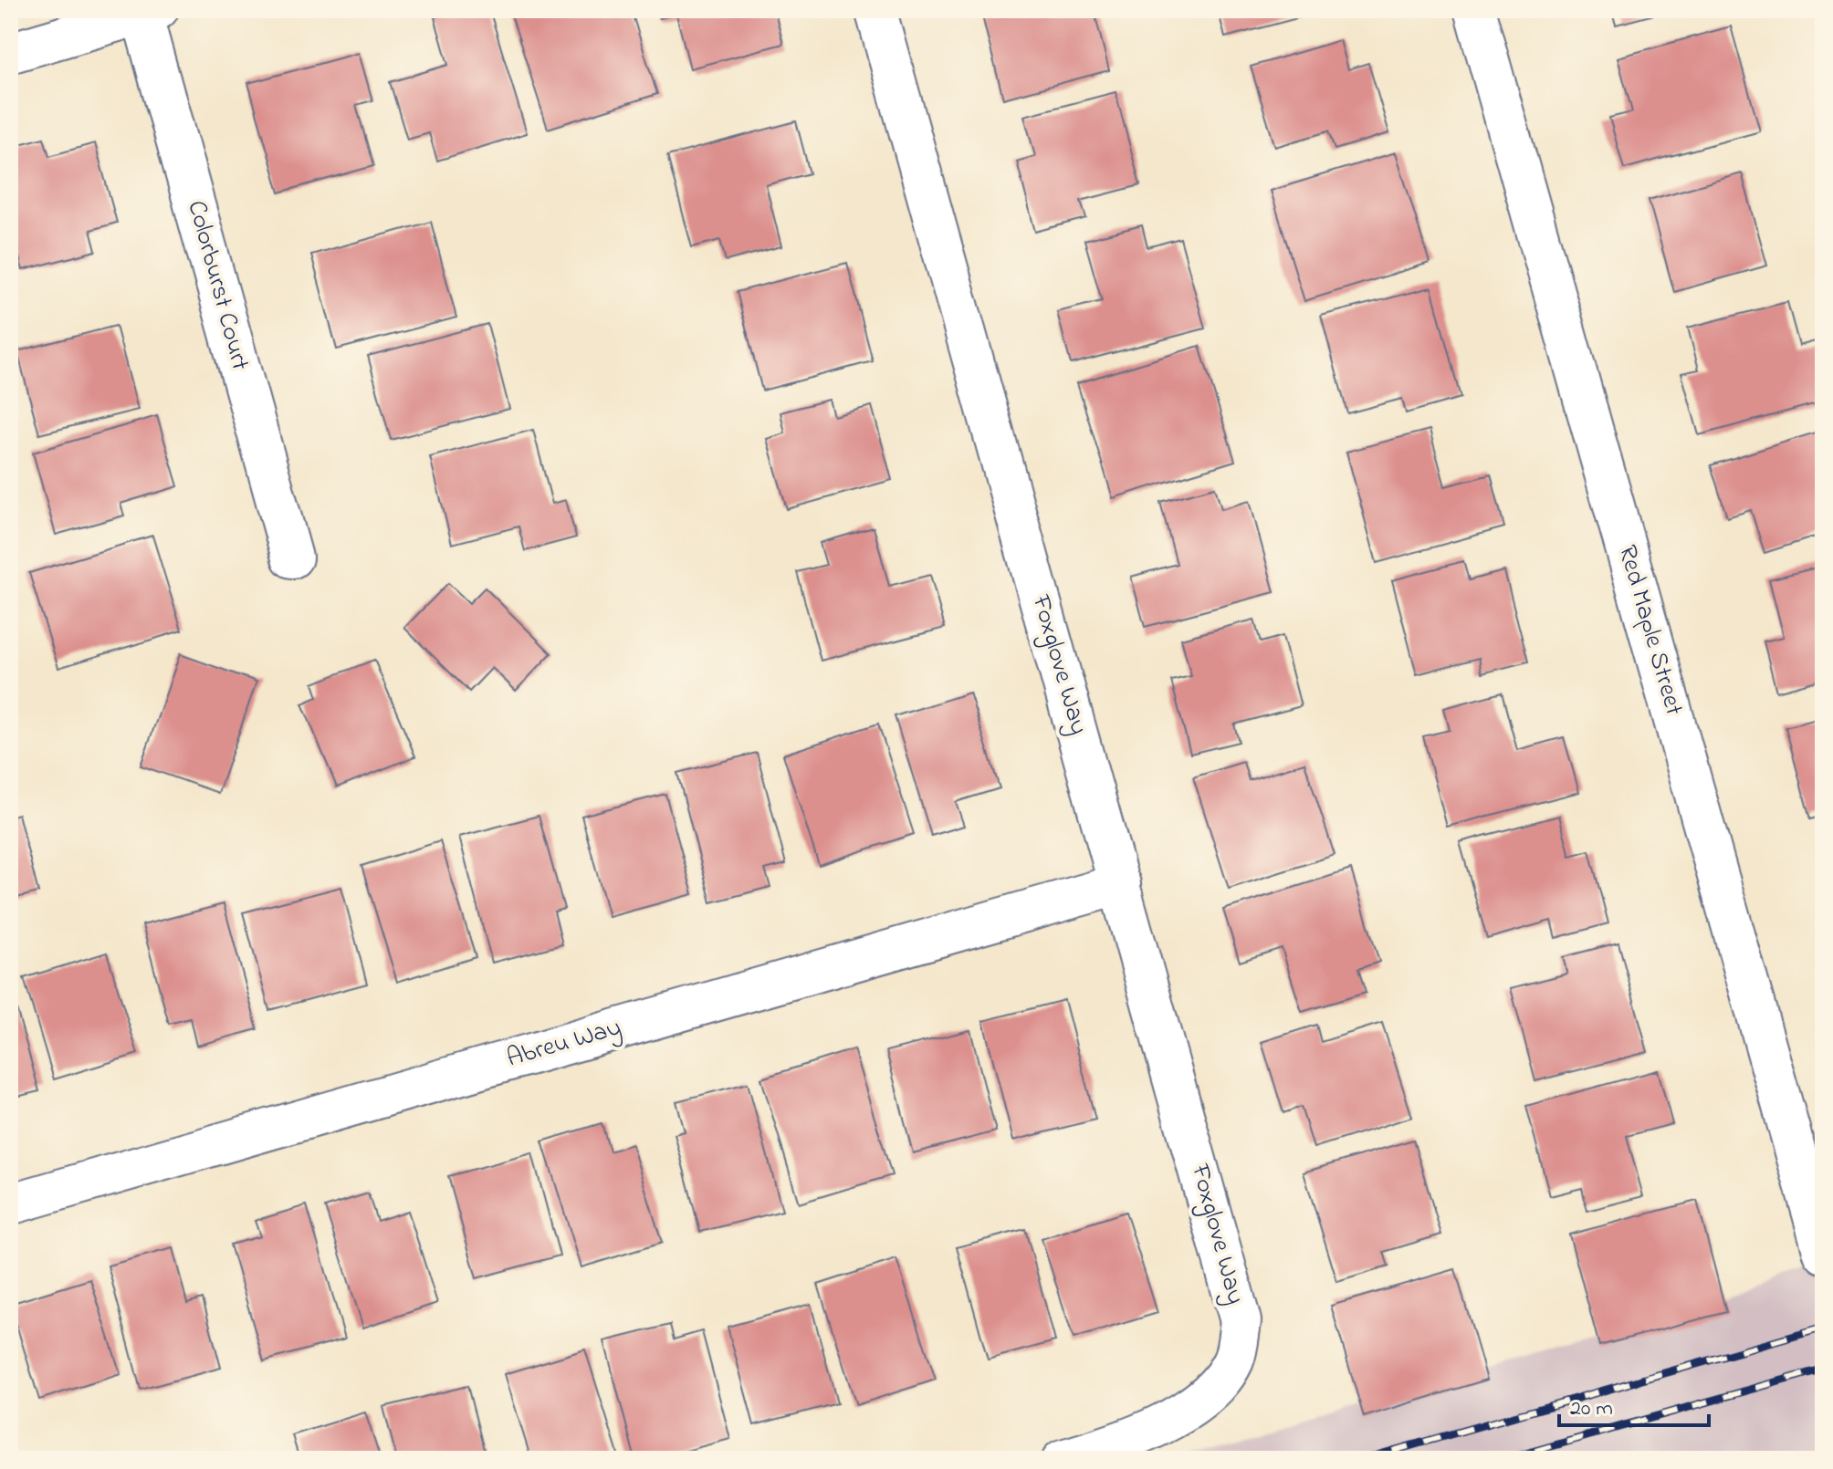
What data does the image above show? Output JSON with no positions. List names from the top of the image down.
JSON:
{
  "streets": {
    "street": [
      "Colorburst Court",
      "Red Maple Street",
      "Foxglove Way",
      "Abreu Way"
    ]
  },
  "crossings": [
    ["Foxglove Way", "Abreu Way"]
  ],
  "scale_bar": "20 m"
}
